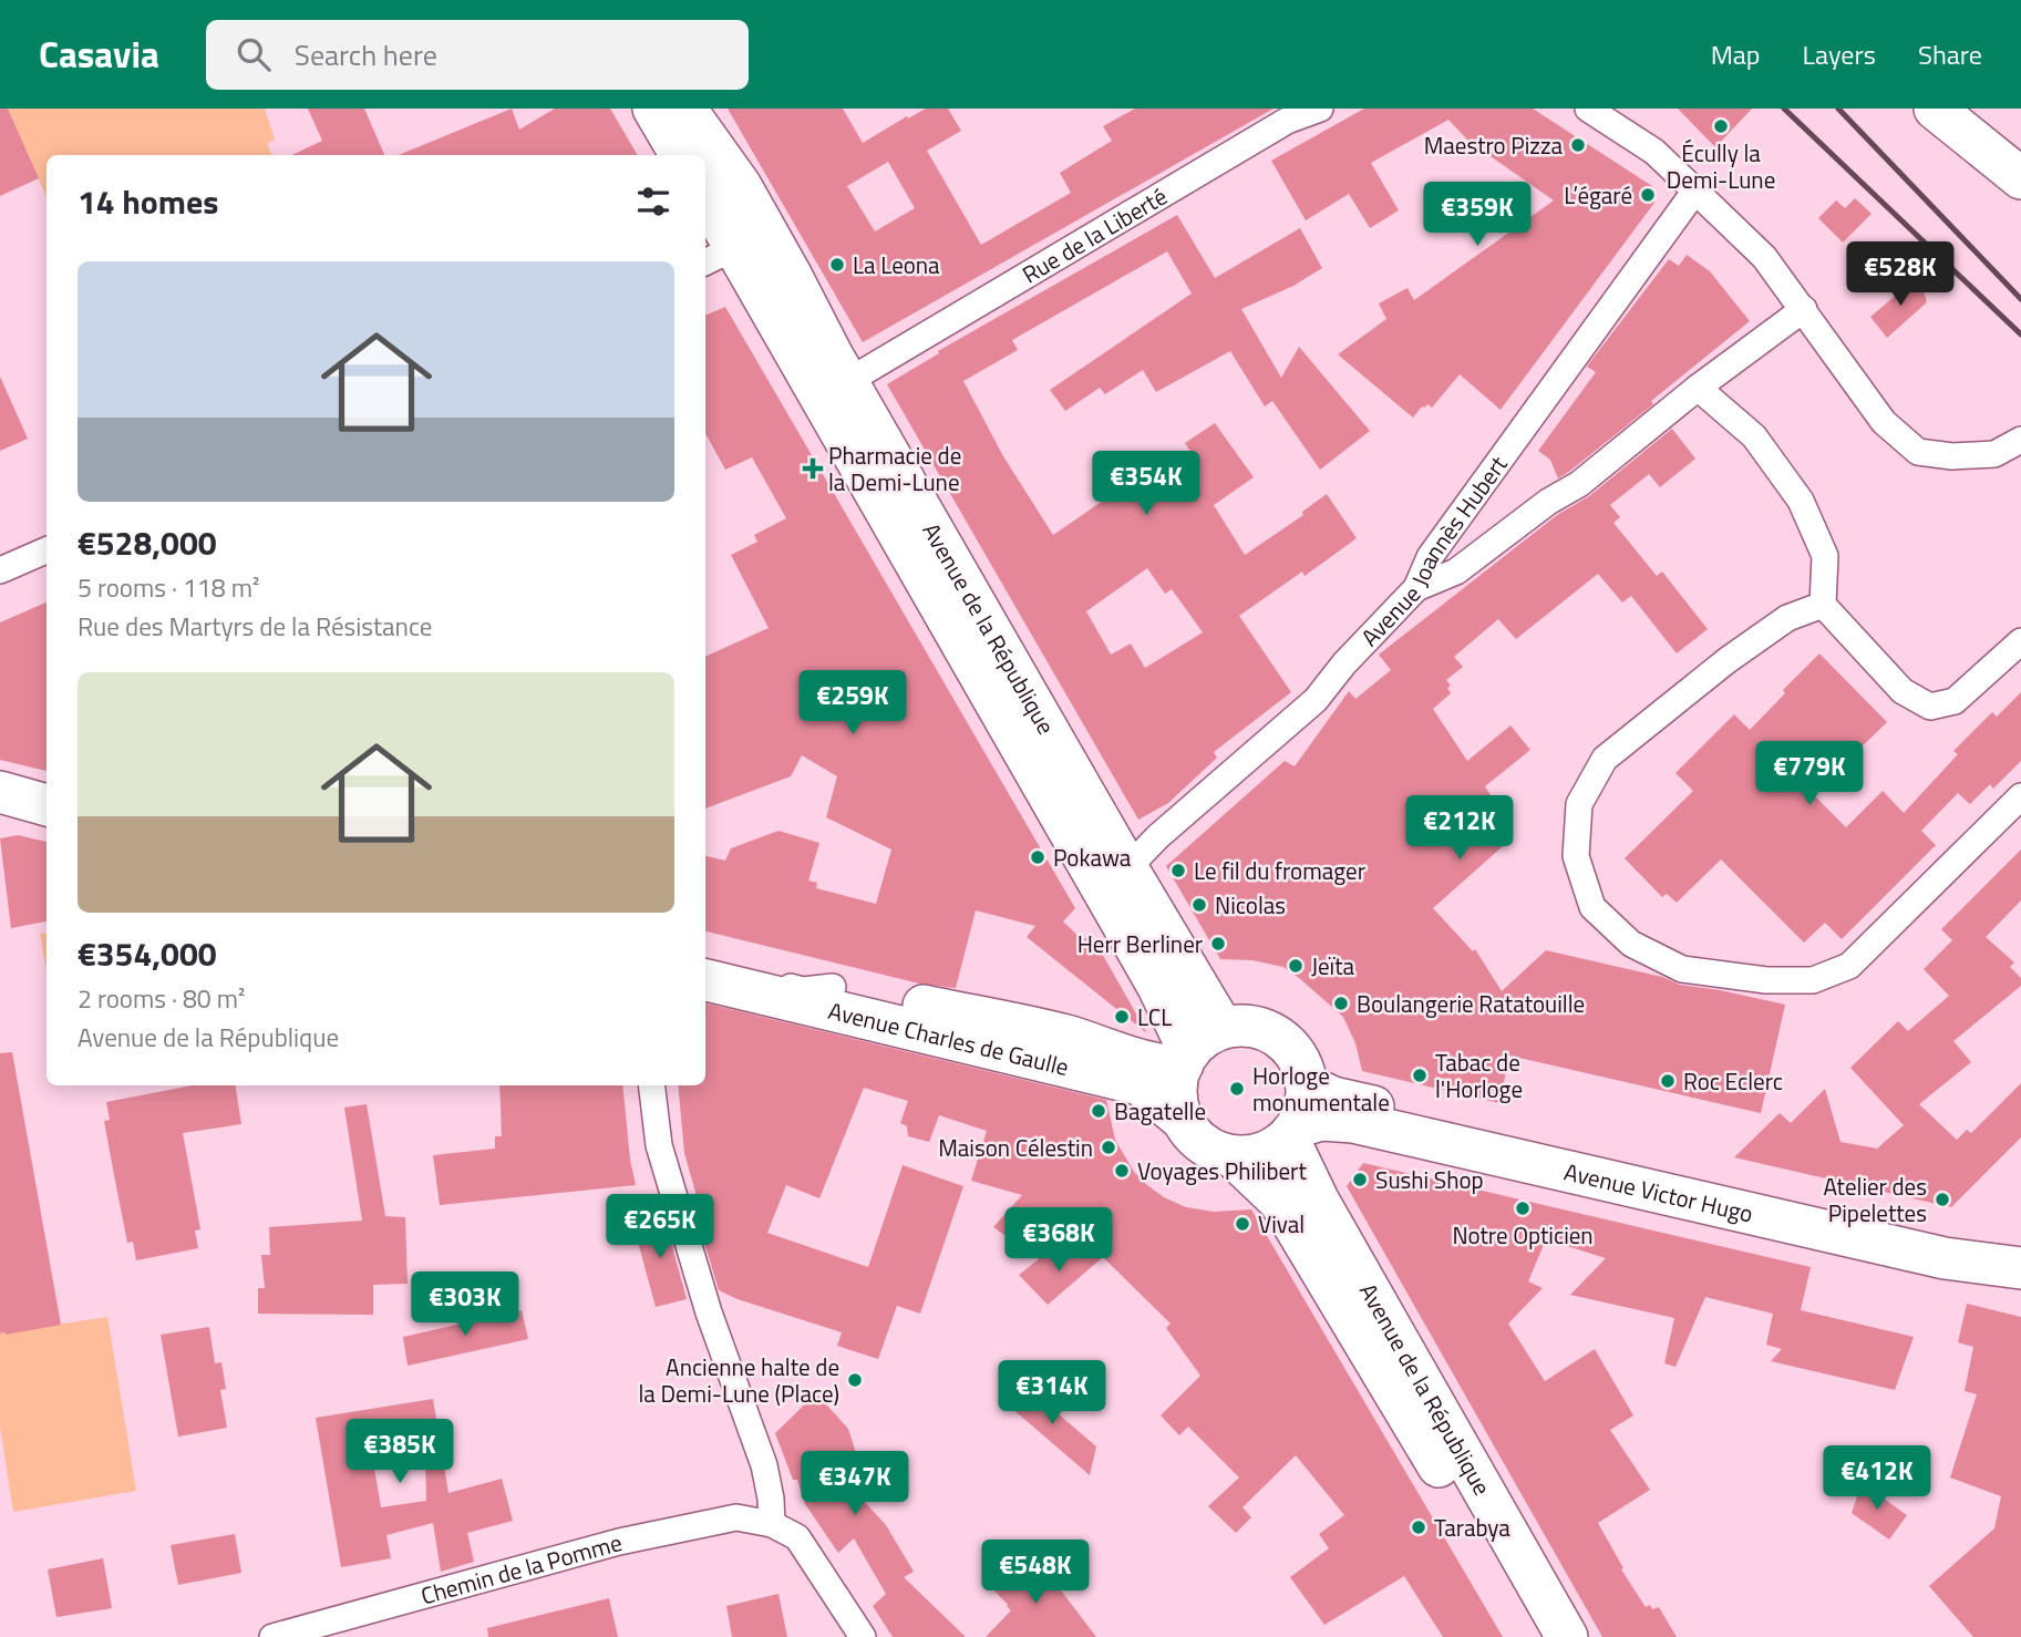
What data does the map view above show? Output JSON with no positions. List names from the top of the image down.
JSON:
{
  "streets": {
    "main road": ["Avenue de la République", "Avenue Charles de Gaulle", "Avenue Victor Hugo"],
    "street": ["Rue de la Liberté", "Avenue Joannès Hubert", "Chemin de la Pomme"]
  },
  "crossings": [
    ["Rue de la Liberté", "Avenue de la République"],
    ["Avenue Joannès Hubert", "Avenue de la République"],
    ["Avenue de la République", "Avenue Charles de Gaulle"],
    ["Avenue de la République", "Avenue Victor Hugo"],
    ["Avenue Charles de Gaulle", "Avenue Victor Hugo"]
  ],
  "places": {
    "other": [
      "Écully la Demi-Lune",
      "Maestro Pizza",
      "L’égaré",
      "La Leona",
      "Pokawa",
      "Le fil du fromager",
      "Nicolas",
      "Herr Berliner",
      "Jeïta",
      "Boulangerie Ratatouille",
      "LCL",
      "Tabac de l'Horloge",
      "Roc Eclerc",
      "Horloge monumentale",
      "Bagatelle",
      "Maison Célestin",
      "Voyages Philibert",
      "Sushi Shop",
      "Atelier des Pipelettes",
      "Notre Opticien",
      "Vival",
      "Ancienne halte de la Demi-Lune (Place)",
      "Tarabya"
    ],
    "health": ["Pharmacie de la Demi-Lune"]
  },
  "page": {
    "header": "Casavia",
    "search": "Search here",
    "nav": ["Map", "Layers", "Share"],
    "heading": "14 homes",
    "price": [
      "€359K",
      "€528K",
      "€354K",
      "€259K",
      "€779K",
      "€212K",
      "€265K",
      "€368K",
      "€303K",
      "€314K",
      "€385K",
      "€412K",
      "€347K",
      "€548K"
    ],
    "list": [
      {
        "name": "€528,000",
        "note": "5 rooms · 118 m² · Rue des Martyrs de la Résistance"
      },
      {
        "name": "€354,000",
        "note": "2 rooms · 80 m² · Avenue de la République"
      }
    ]
  }
}
